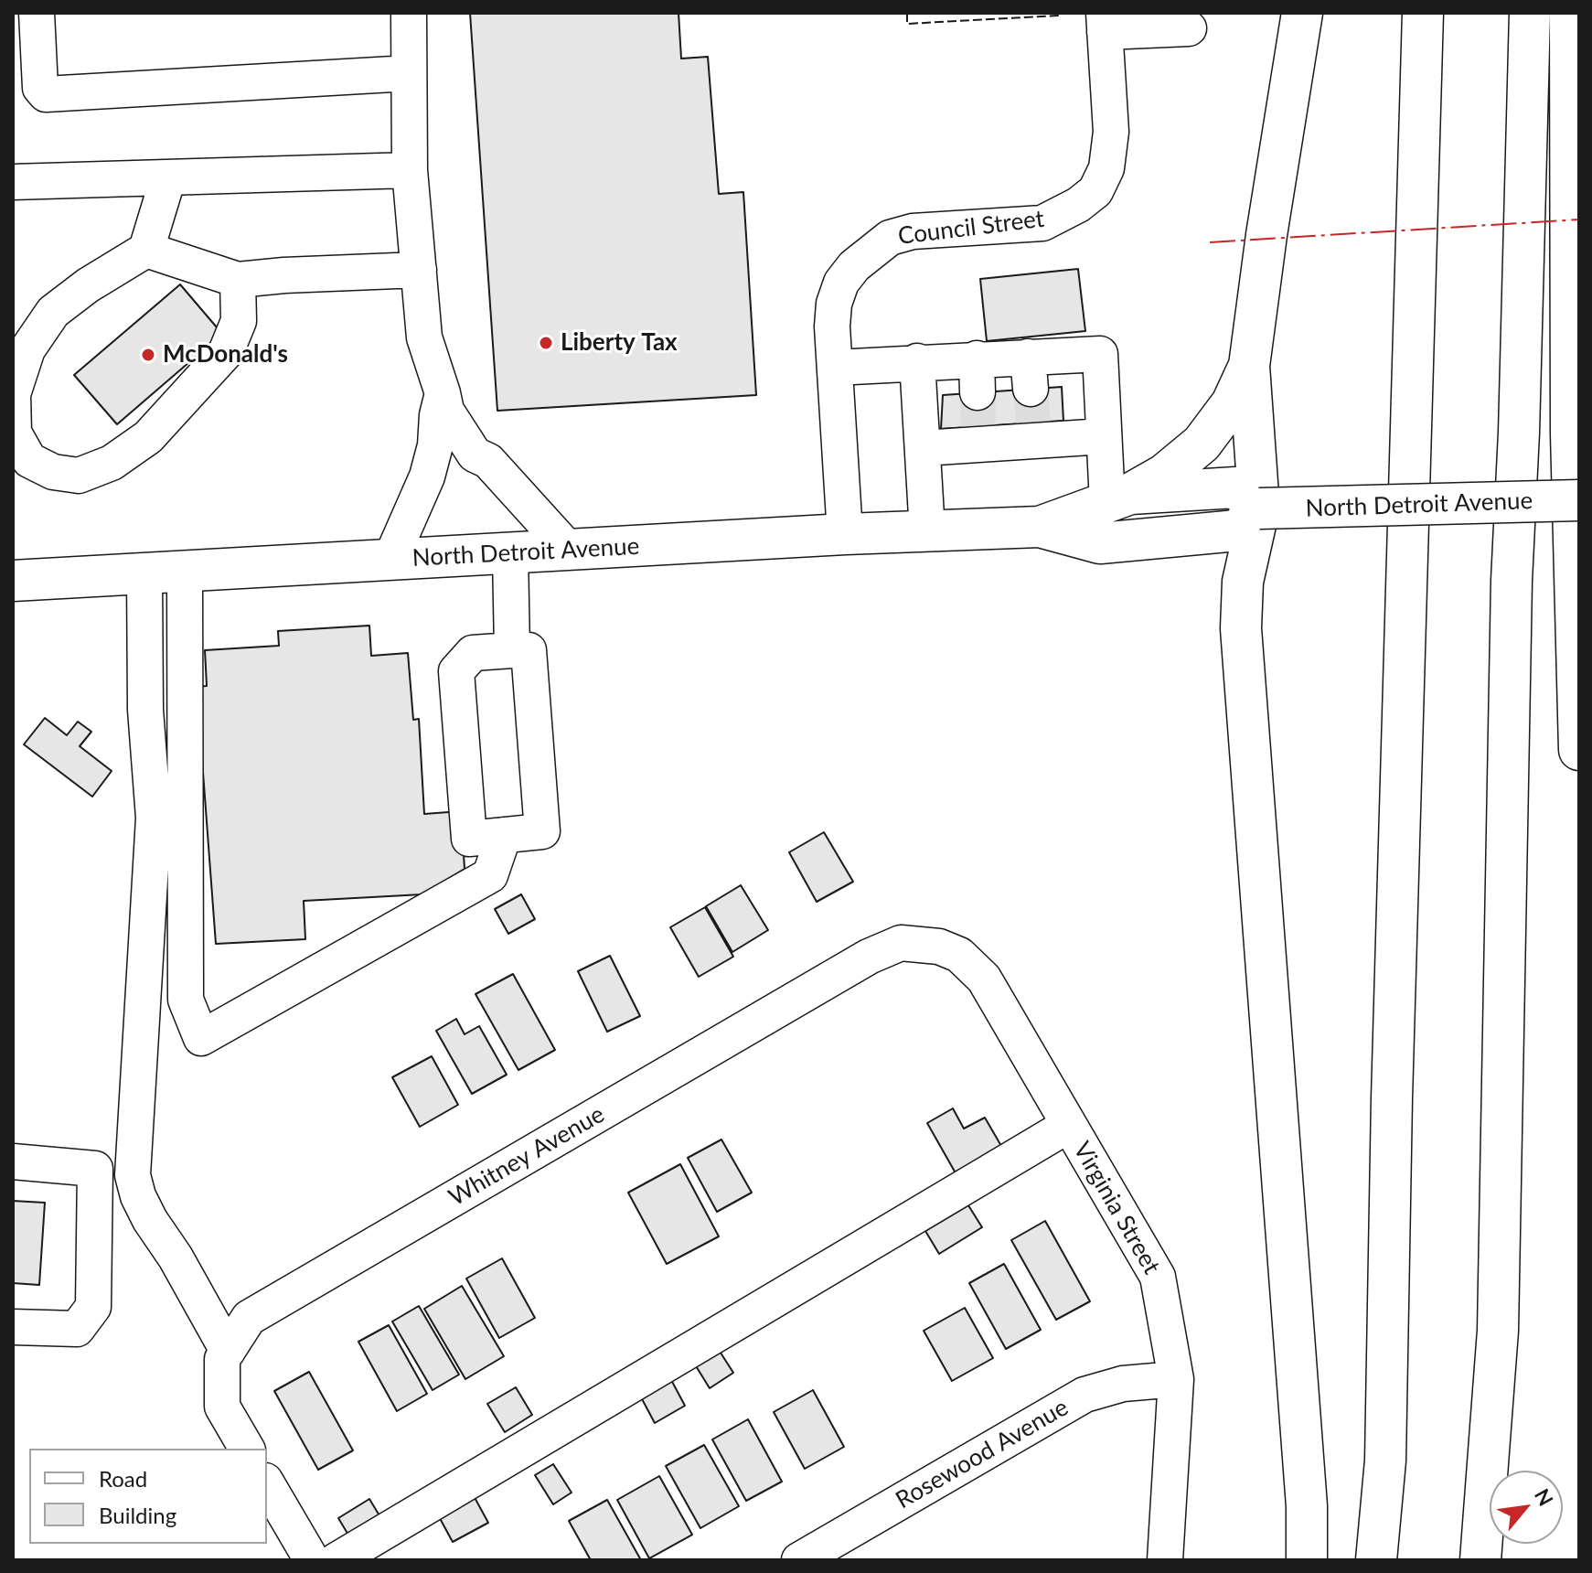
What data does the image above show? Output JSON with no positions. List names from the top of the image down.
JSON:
{
  "streets": {
    "main road": ["North Detroit Avenue"],
    "street": [
      "Council Street",
      "Whitney Avenue",
      "Virginia Street",
      "Rosewood Avenue"
    ]
  },
  "crossings": [
    ["Council Street", "North Detroit Avenue"],
    ["Whitney Avenue", "Virginia Street"],
    ["Virginia Street", "Rosewood Avenue"]
  ],
  "places": ["Liberty Tax", "McDonald's"],
  "legend": ["Road", "Building"],
  "north": "top right"
}
